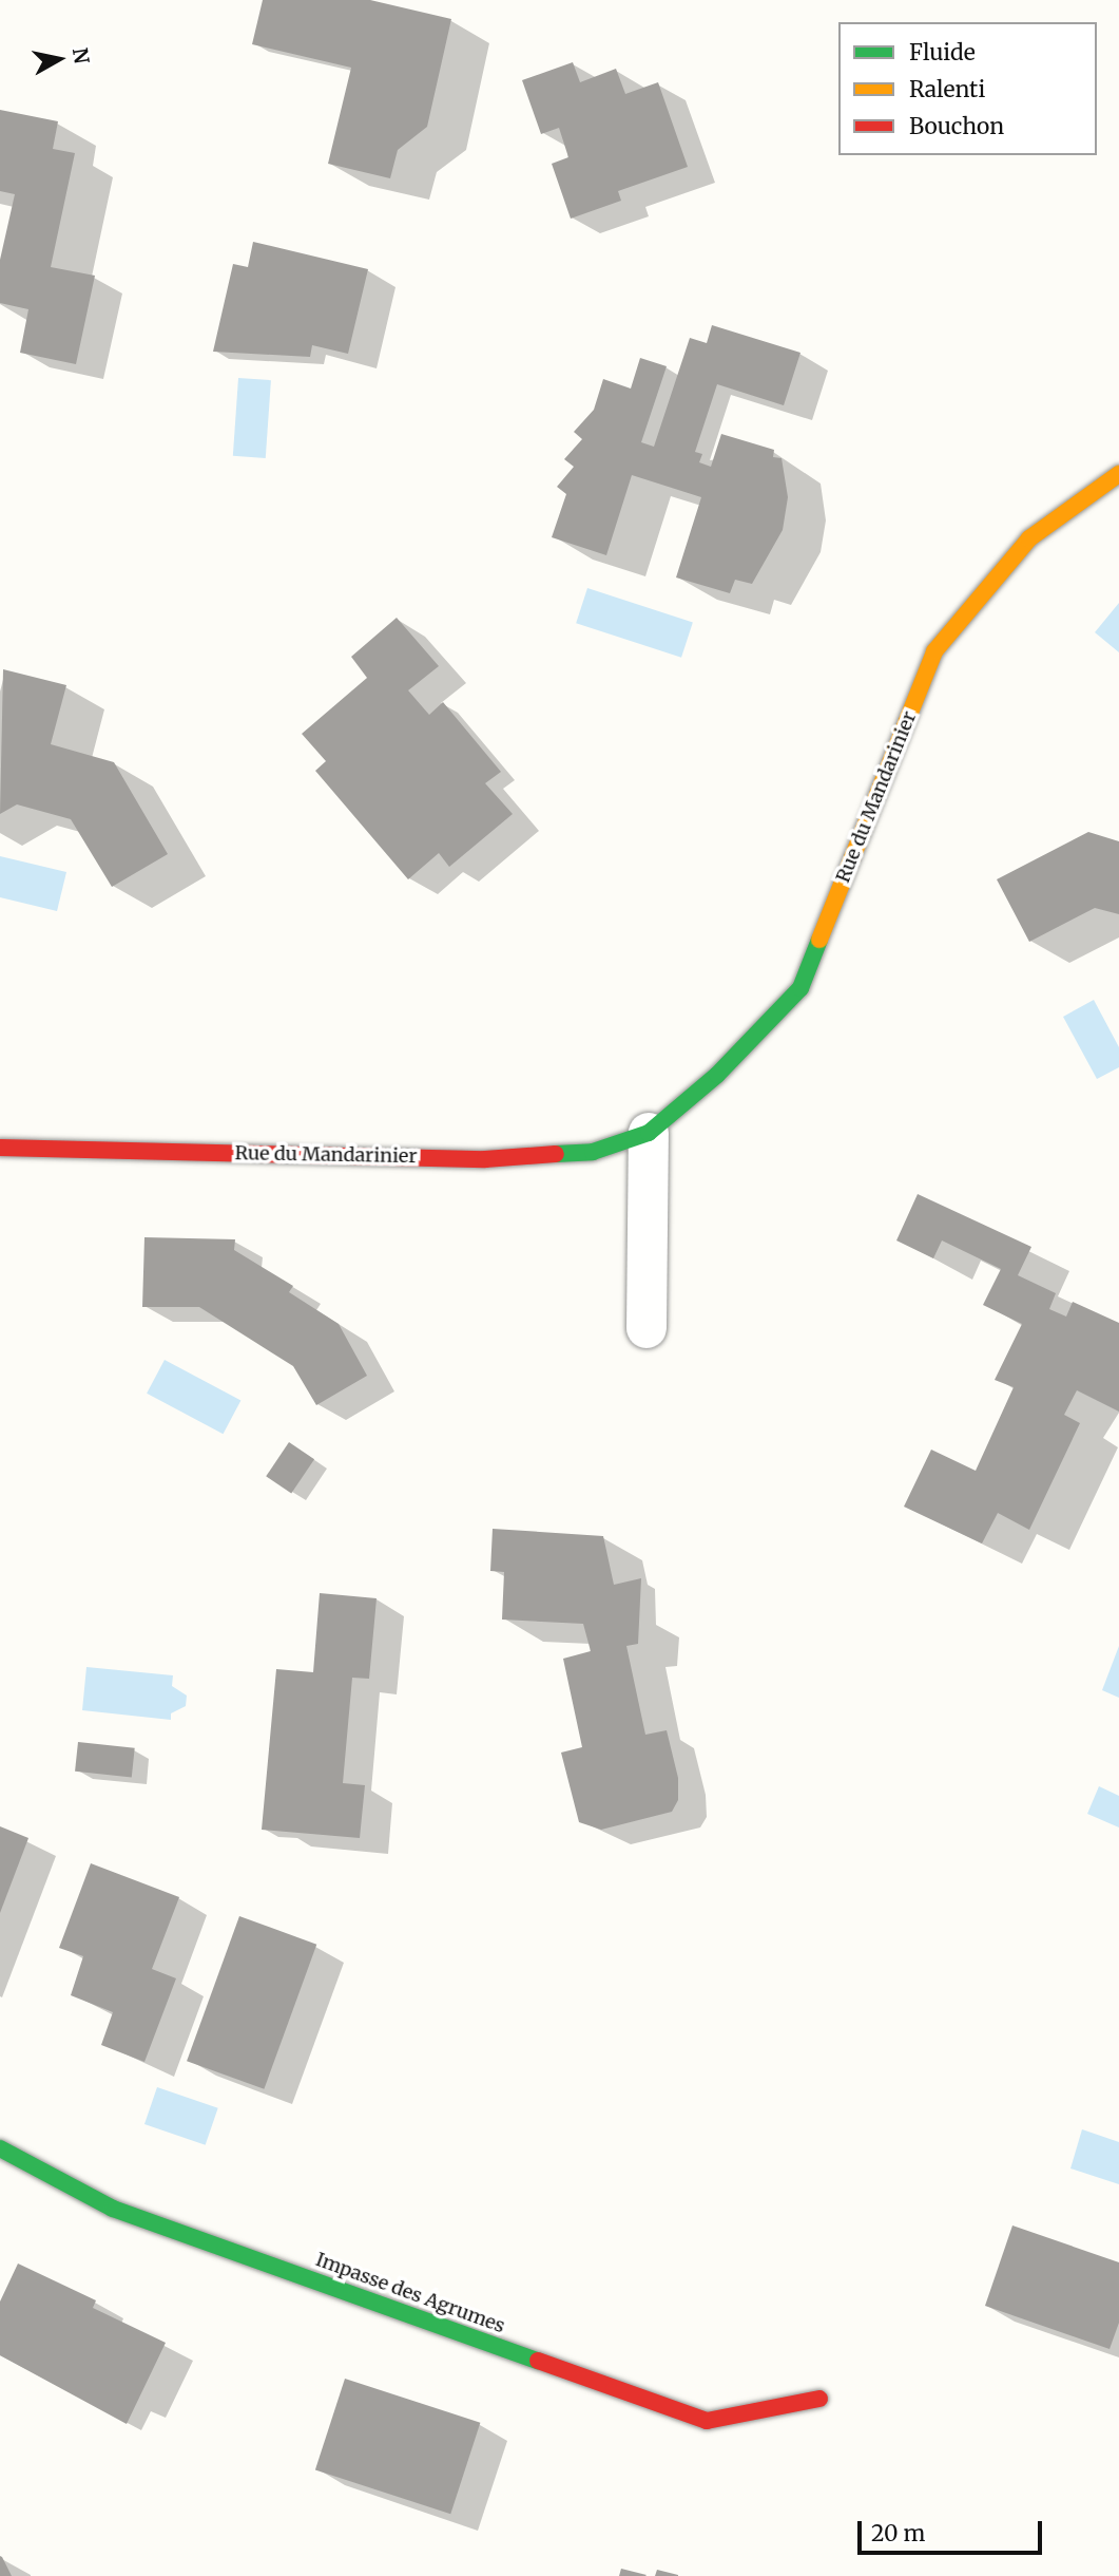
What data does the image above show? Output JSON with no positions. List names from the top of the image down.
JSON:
{
  "streets": {
    "street": ["Rue du Mandarinier", "Impasse des Agrumes"]
  },
  "legend": ["Fluide", "Ralenti", "Bouchon"],
  "scale_bar": "20 m",
  "north": "right"
}
